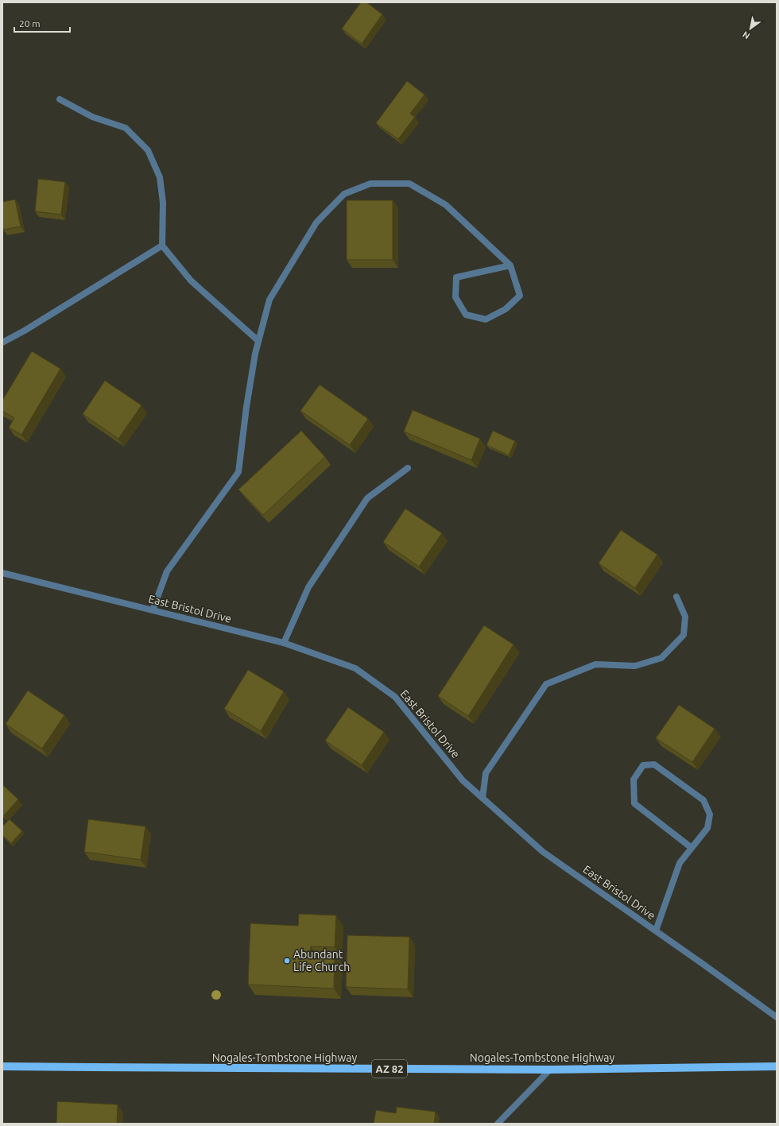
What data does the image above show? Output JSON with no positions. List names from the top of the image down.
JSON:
{
  "streets": {
    "main road": ["Nogales-Tombstone Highway", "AZ 82"],
    "street": ["East Bristol Drive"]
  },
  "places": ["Abundant Life Church"],
  "scale_bar": "20 m",
  "north": "bottom left"
}
